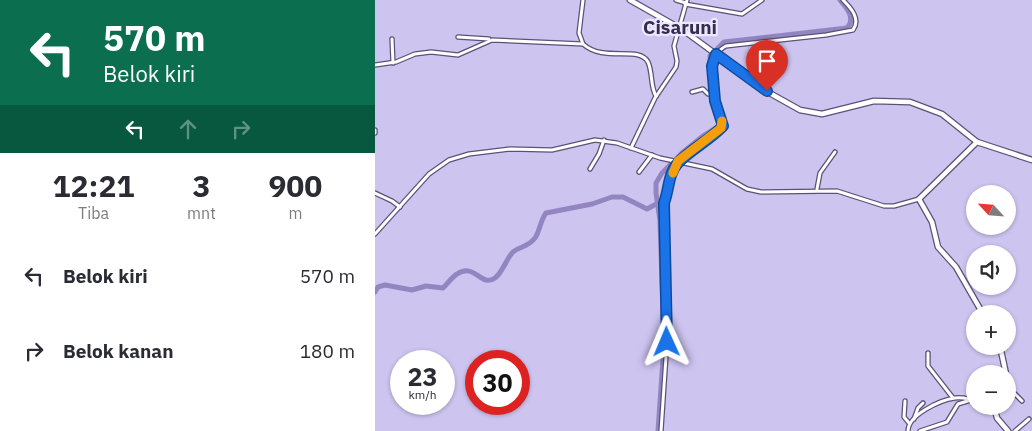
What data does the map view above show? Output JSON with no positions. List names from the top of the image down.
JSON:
{
  "districts": ["Cisaruni"],
  "north": "top left",
  "page": {
    "turn": ["570 m", "Belok kiri"],
    "eta": [
      "12:21",
      "Tiba",
      "3",
      "mnt",
      "900",
      "m"
    ],
    "map_buttons": ["+", "−"],
    "list": [
      {
        "name": "Belok kiri",
        "value": "570 m"
      },
      {
        "name": "Belok kanan",
        "value": "180 m"
      }
    ],
    "speed": "23 km/h",
    "limit": "30"
  }
}
